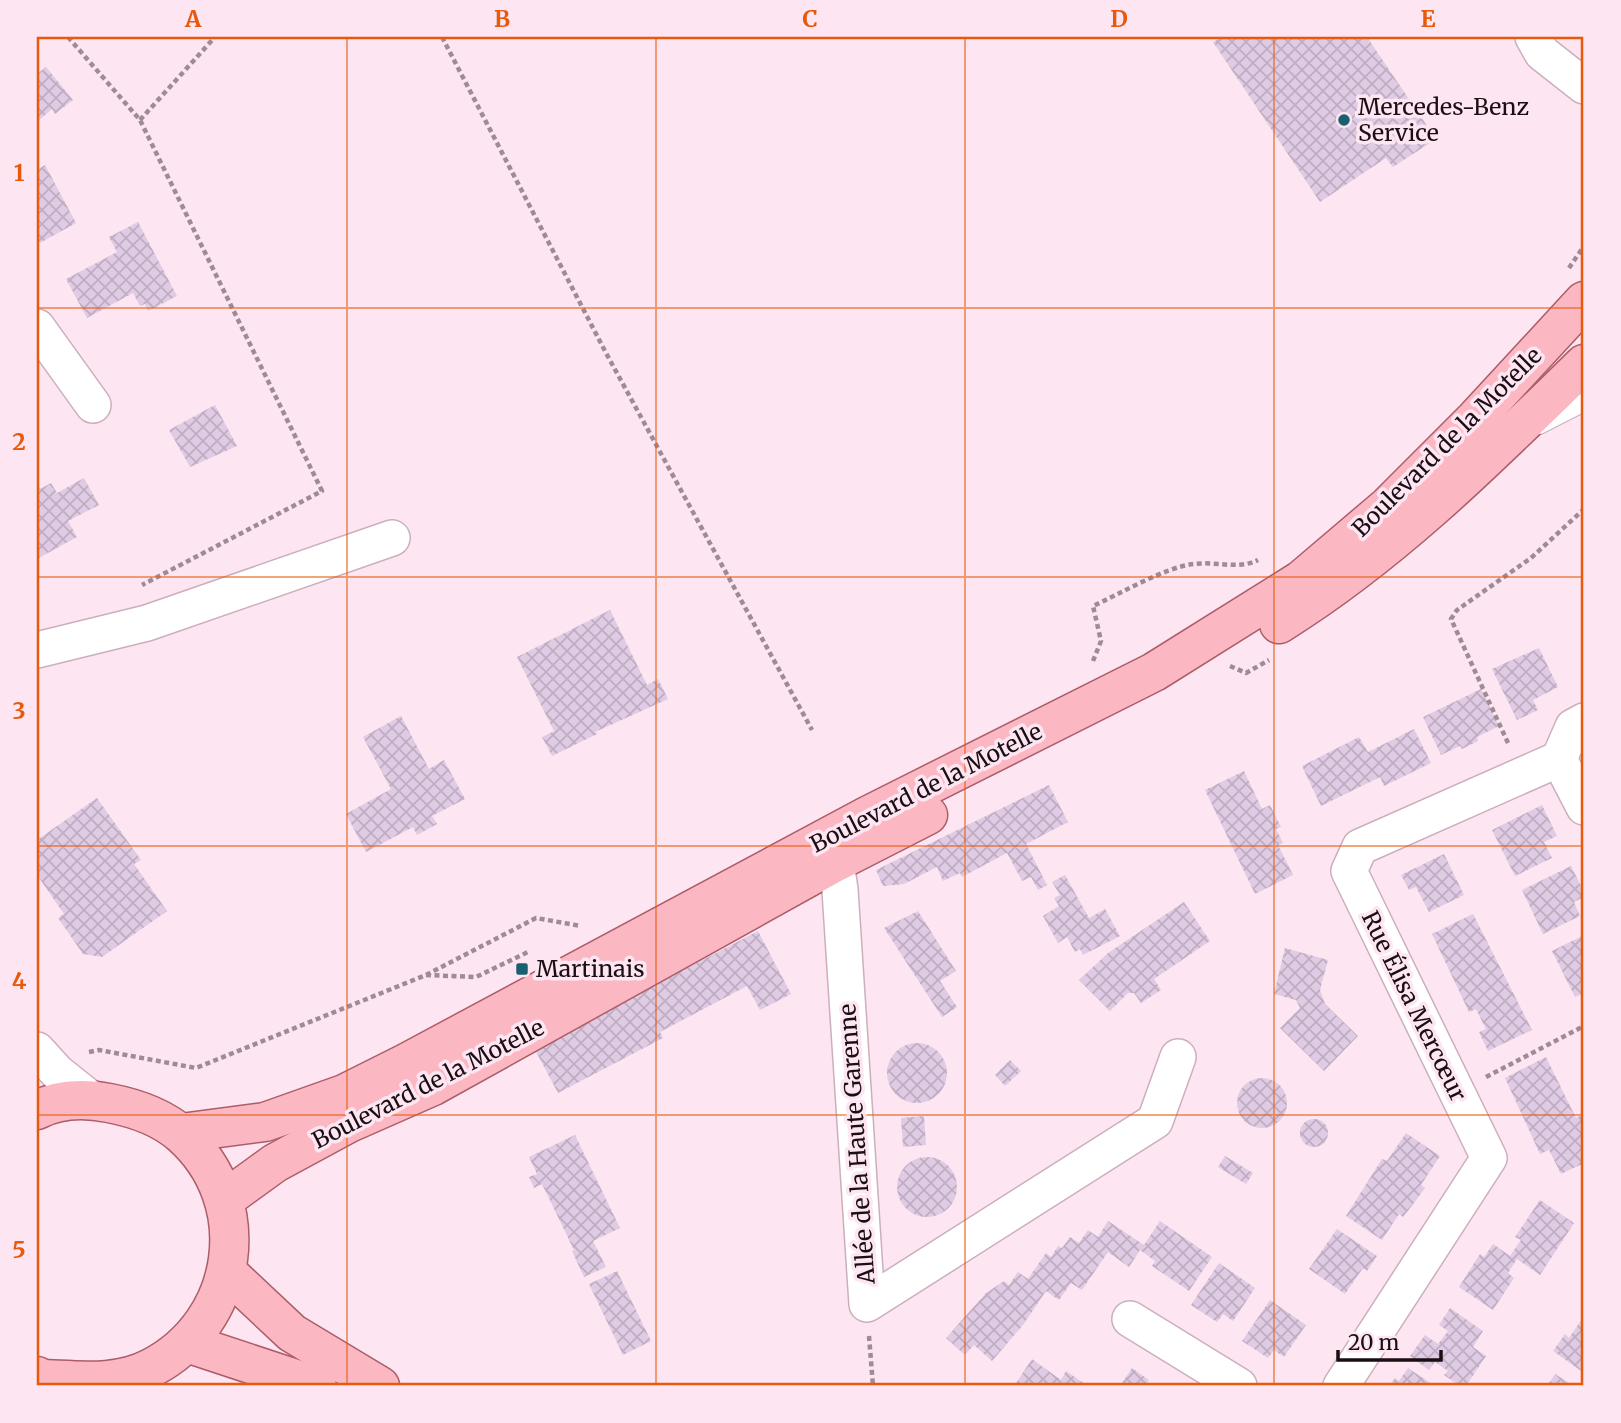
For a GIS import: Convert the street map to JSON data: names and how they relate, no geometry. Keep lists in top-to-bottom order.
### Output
{
  "streets": {
    "main road": ["Boulevard de la Motelle"],
    "street": ["Rue Élisa Mercœur", "Allée de la Haute Garenne"]
  },
  "crossings": [
    ["Boulevard de la Motelle", "Allée de la Haute Garenne"]
  ],
  "places": {
    "other": ["Mercedes-Benz Service"],
    "transit": ["Martinais"]
  },
  "scale_bar": "20 m",
  "grid": {
    "columns": [
      "A",
      "B",
      "C",
      "D",
      "E"
    ],
    "rows": [
      "1",
      "2",
      "3",
      "4",
      "5"
    ]
  }
}
